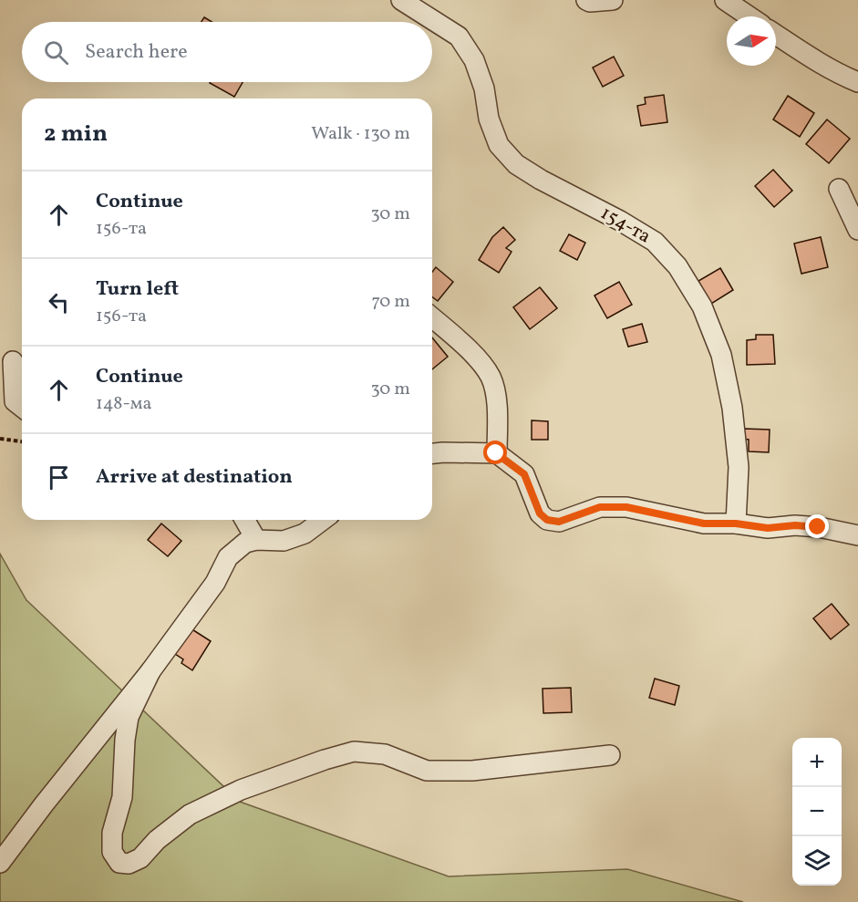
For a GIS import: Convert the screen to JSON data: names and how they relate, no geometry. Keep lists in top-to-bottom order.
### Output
{
  "streets": {
    "street": ["154-та"]
  },
  "north": "right",
  "page": {
    "search": "Search here",
    "heading": ["2 min", "Walk · 130 m"],
    "list": [
      ["Continue", "156-та", "30 m"],
      ["Turn left", "156-та", "70 m"],
      ["Continue", "148-ма", "30 m"],
      "Arrive at destination"
    ],
    "map_buttons": ["+", "−"]
  }
}
